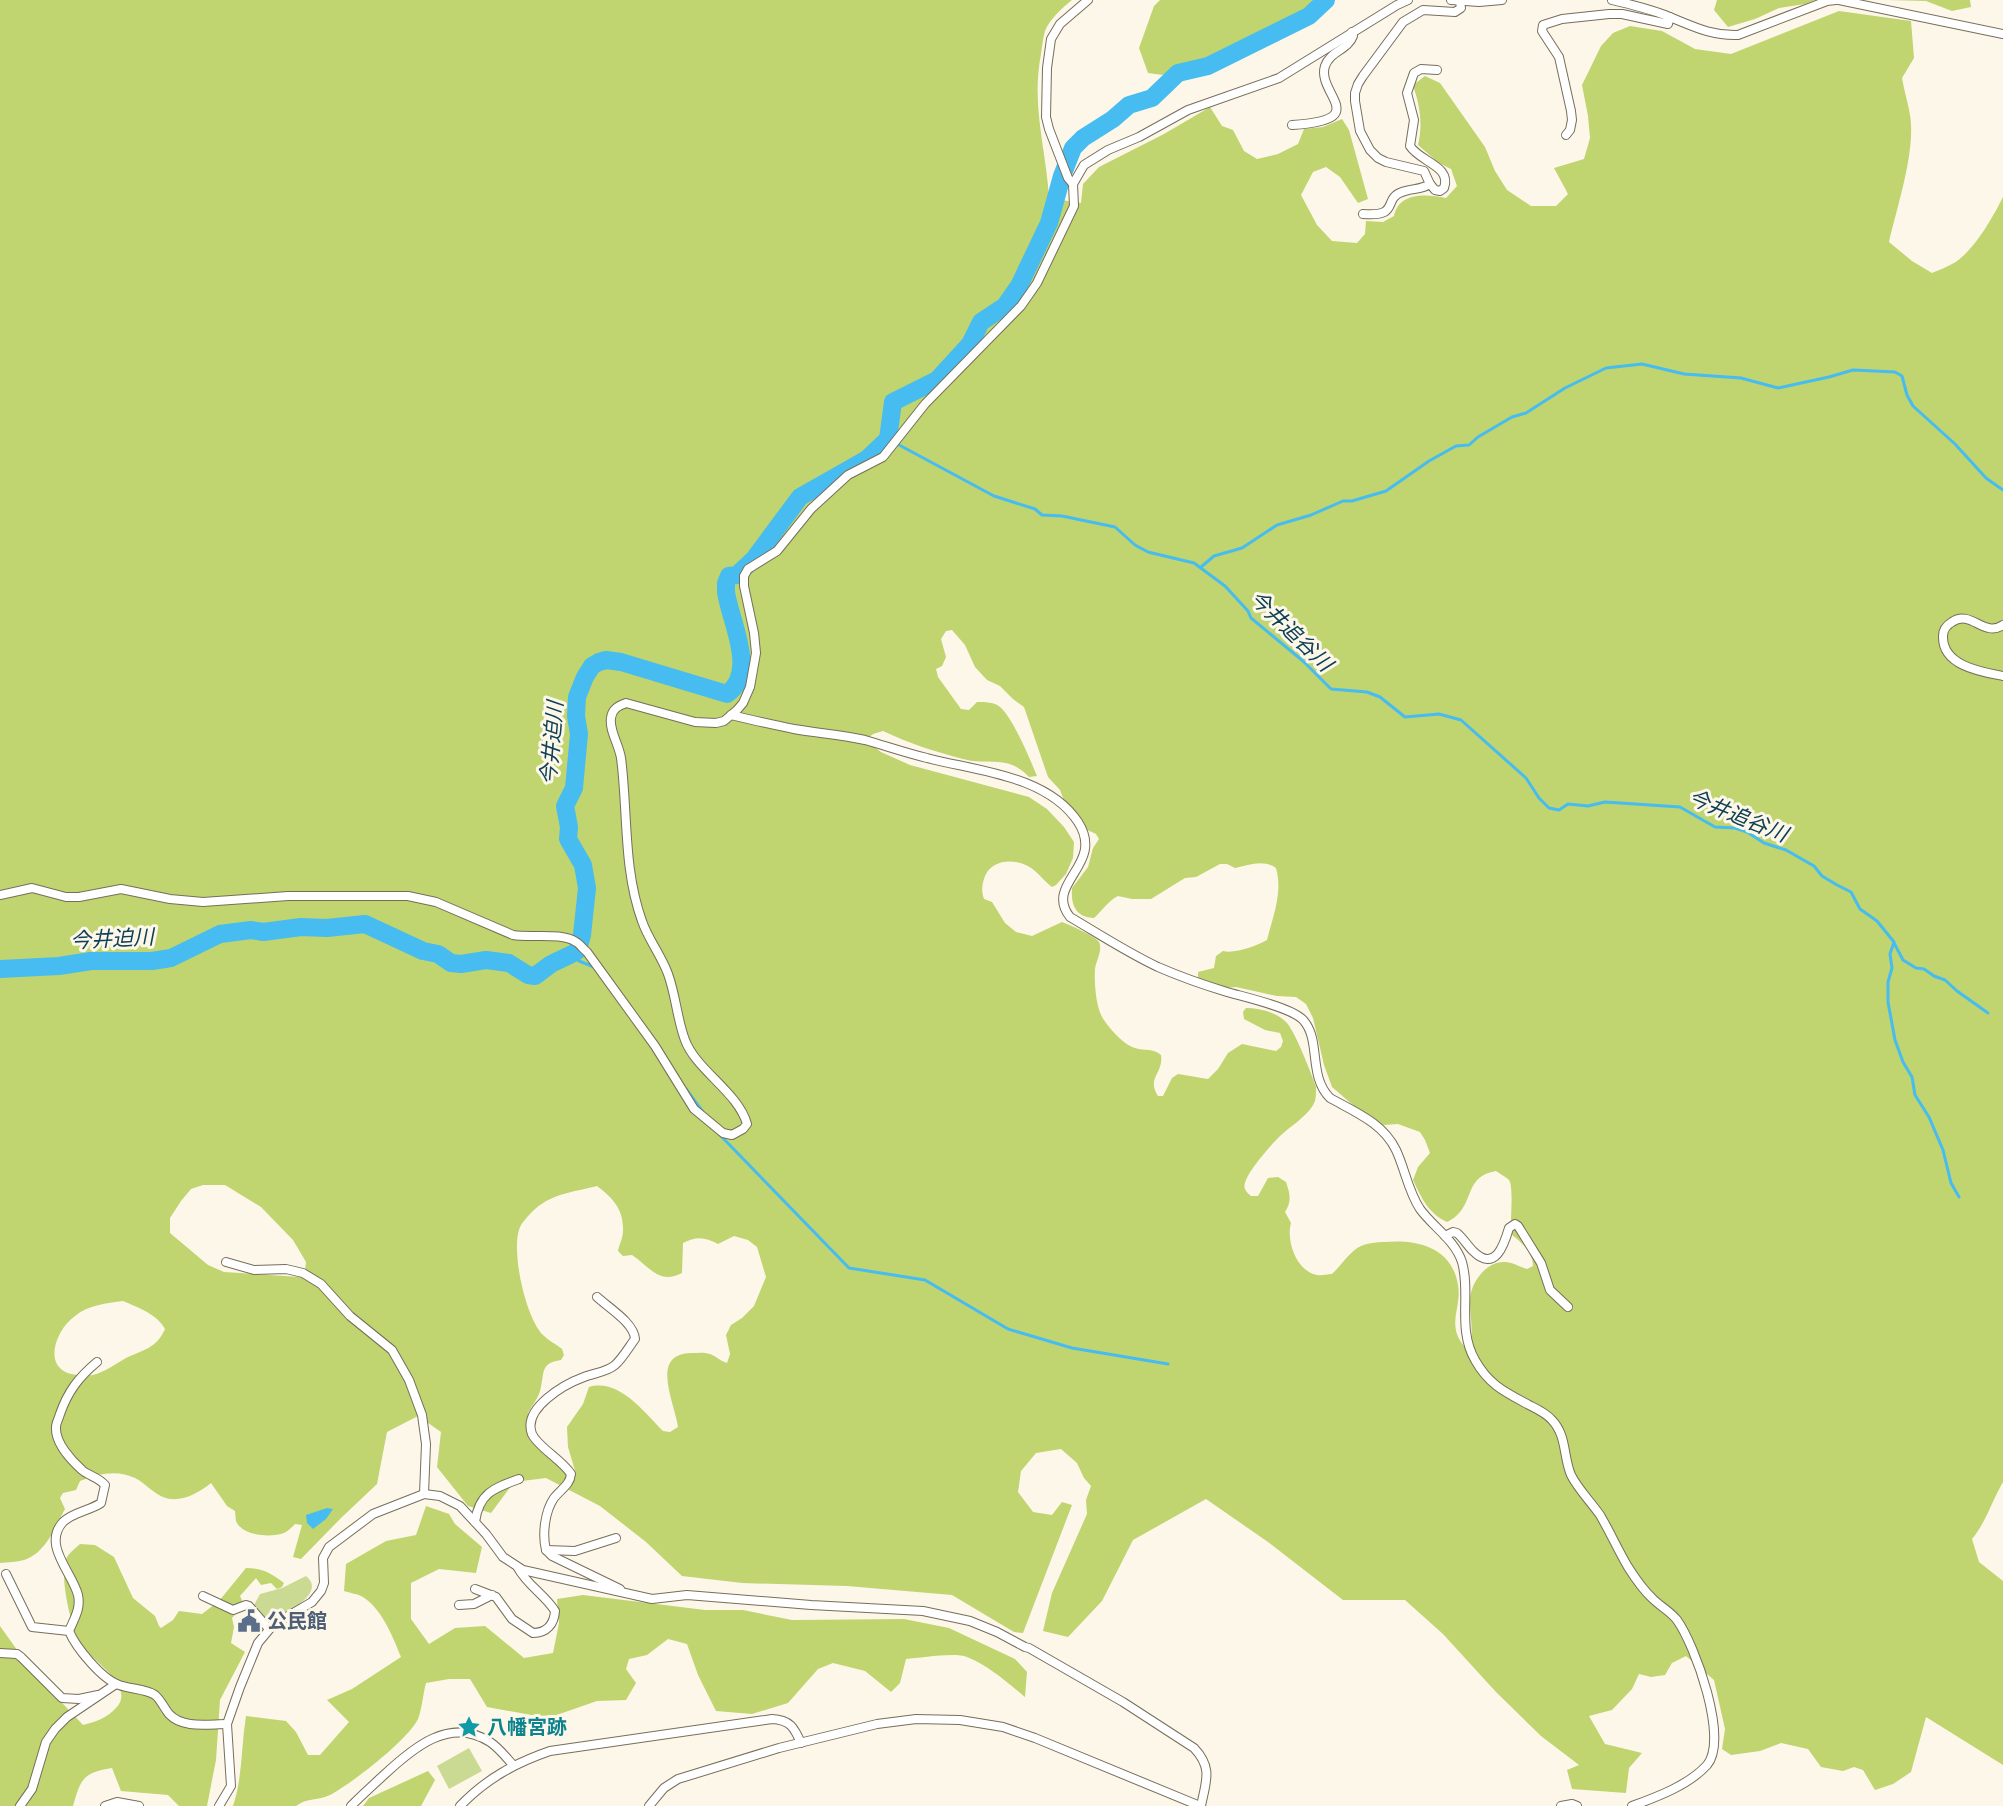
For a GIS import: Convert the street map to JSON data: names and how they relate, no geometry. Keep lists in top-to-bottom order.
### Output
{
  "water": ["今井追谷川", "今井迫川"],
  "places": {
    "public building": ["公民館"],
    "place": ["八幡宮跡"]
  }
}
